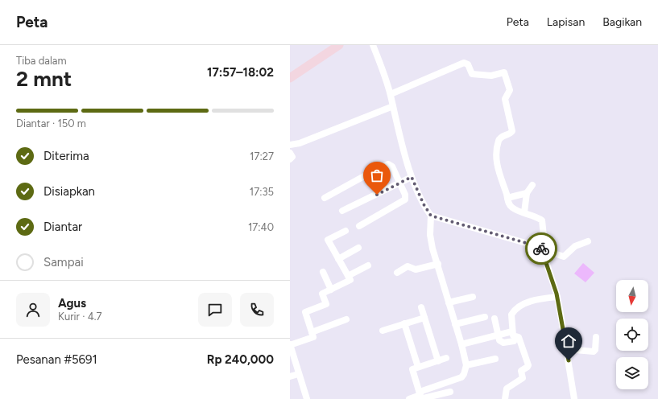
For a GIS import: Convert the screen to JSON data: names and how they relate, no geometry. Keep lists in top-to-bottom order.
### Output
{
  "north": "bottom",
  "page": {
    "header": "Peta",
    "nav": ["Peta", "Lapisan", "Bagikan"],
    "heading": ["2 mnt", "Tiba dalam", "17:57–18:02"],
    "panel": [
      "Agus",
      "Kurir · 4.7",
      "Pesanan #5691",
      "Rp 240,000"
    ],
    "bar": "Diantar · 150 m",
    "list": [
      ["Diterima", "17:27"],
      ["Disiapkan", "17:35"],
      ["Diantar", "17:40"],
      "Sampai"
    ]
  }
}
